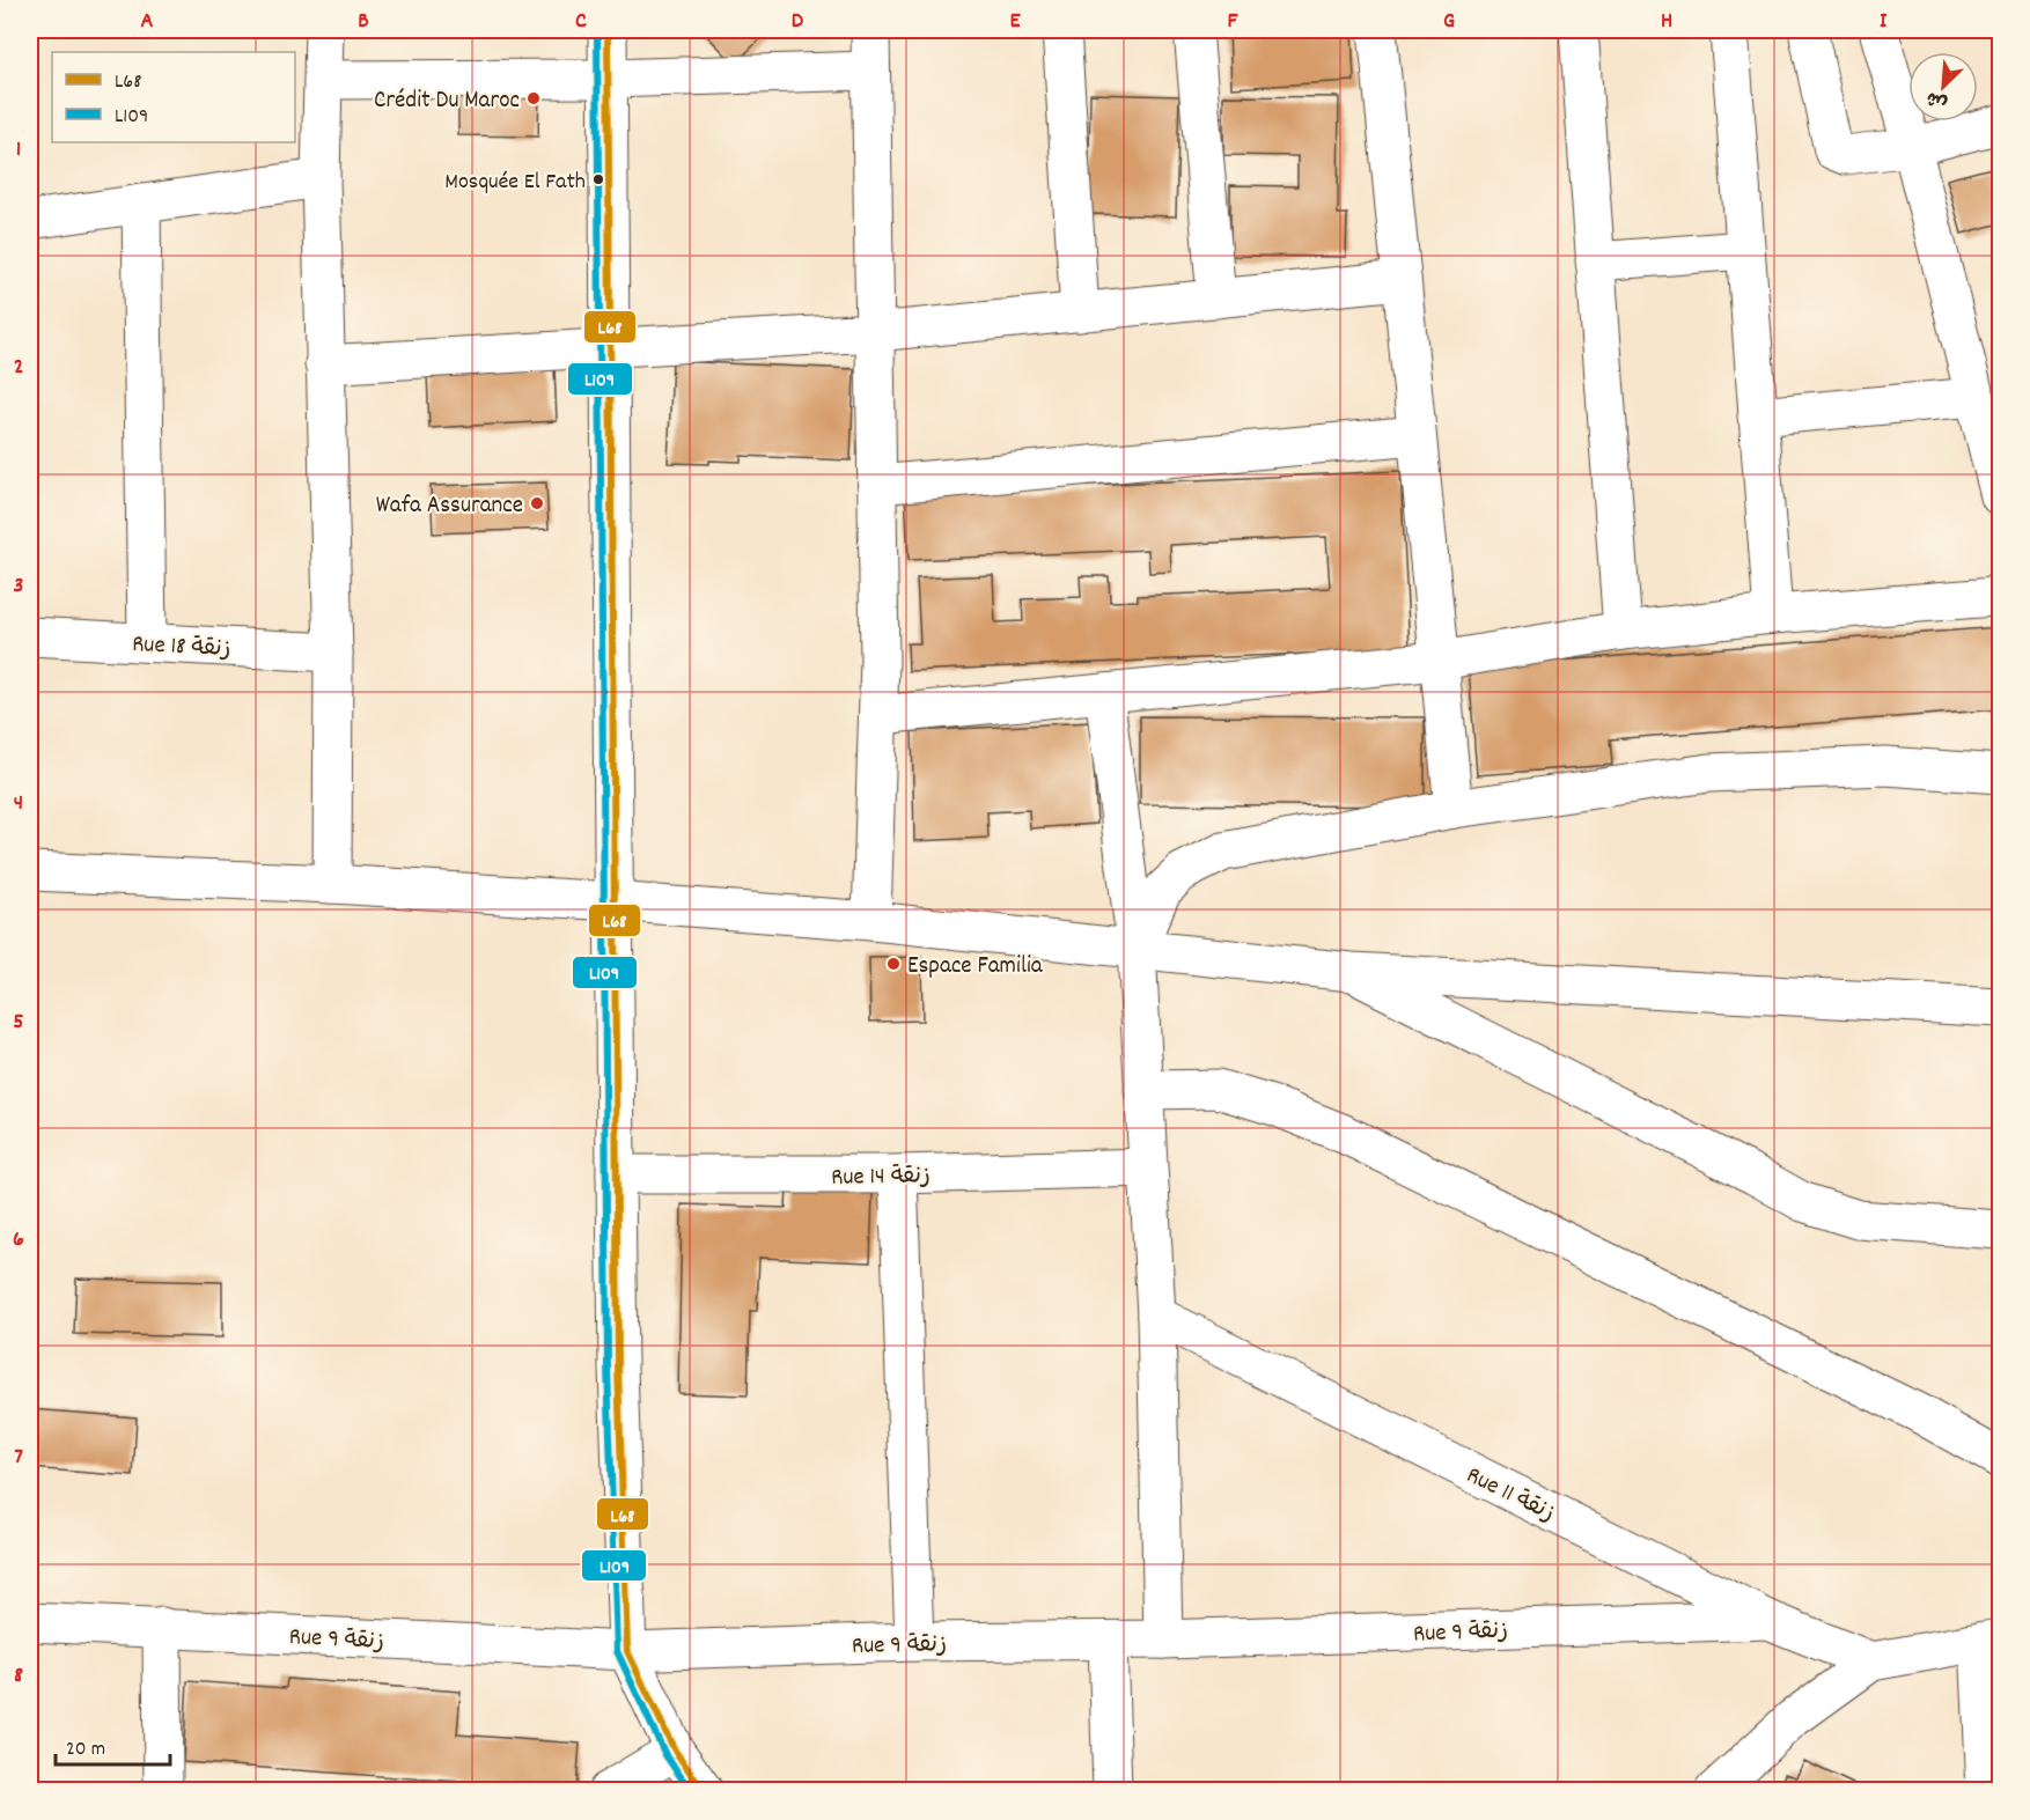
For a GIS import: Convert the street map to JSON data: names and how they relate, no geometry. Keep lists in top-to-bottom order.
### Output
{
  "streets": {
    "street": [
      "Rue 18 زنقة",
      "Rue 14 زنقة",
      "Rue 11 زنقة",
      "Rue 9 زنقة"
    ]
  },
  "crossings": [
    ["Rue 11 زنقة", "Rue 9 زنقة"]
  ],
  "places": [
    "Crédit Du Maroc",
    "Mosquée El Fath",
    "Wafa Assurance",
    "Espace Familia"
  ],
  "lines": ["transit line L68", "transit line L109"],
  "legend": ["L68", "L109"],
  "scale_bar": "20 m",
  "north": "bottom left",
  "grid": {
    "columns": [
      "A",
      "B",
      "C",
      "D",
      "E",
      "F",
      "G",
      "H",
      "I"
    ],
    "rows": [
      "1",
      "2",
      "3",
      "4",
      "5",
      "6",
      "7",
      "8"
    ]
  }
}
